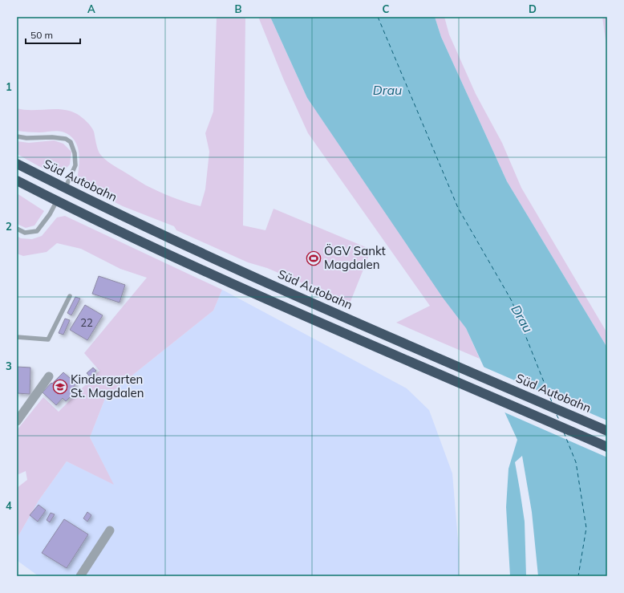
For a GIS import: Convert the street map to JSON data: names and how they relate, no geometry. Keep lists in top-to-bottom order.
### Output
{
  "streets": {
    "highway": ["Süd Autobahn"]
  },
  "water": ["Drau"],
  "places": {
    "sports": ["ÖGV Sankt Magdalen"],
    "school or university": ["Kindergarten St. Magdalen"]
  },
  "house_numbers": ["22"],
  "scale_bar": "50 m",
  "grid": {
    "columns": [
      "A",
      "B",
      "C",
      "D"
    ],
    "rows": [
      "1",
      "2",
      "3",
      "4"
    ]
  }
}
